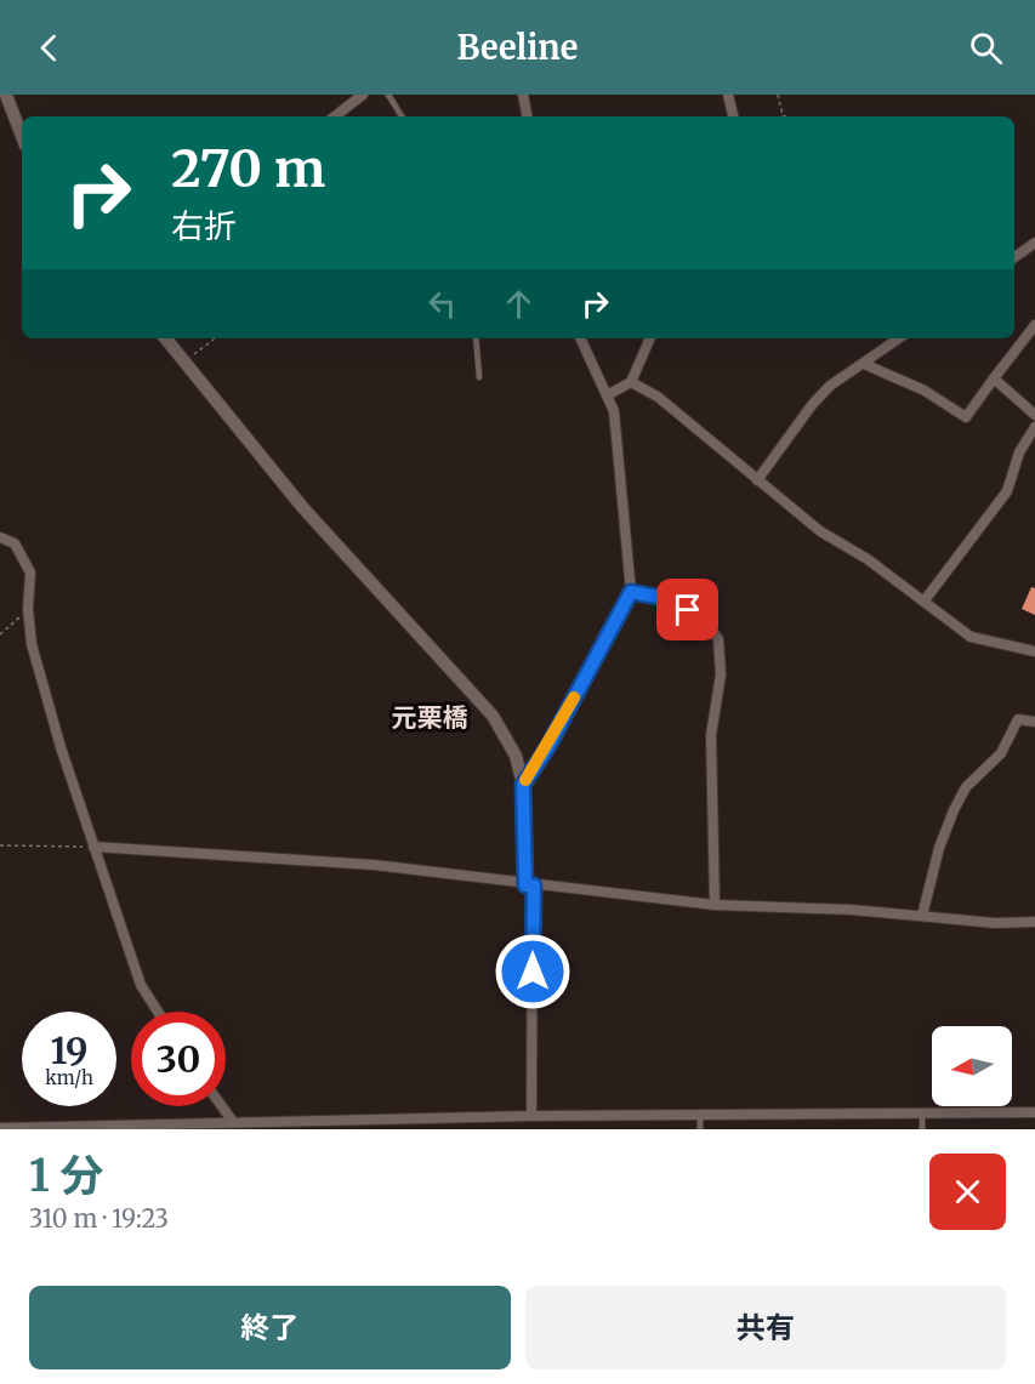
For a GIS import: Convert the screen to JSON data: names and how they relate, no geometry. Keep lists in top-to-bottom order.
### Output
{
  "districts": ["元栗橋"],
  "north": "left",
  "page": {
    "header": "Beeline",
    "turn": ["270 m", "右折"],
    "speed": "19 km/h",
    "limit": "30",
    "heading": ["1 分", "310 m · 19:23"],
    "buttons": ["終了", "共有"]
  }
}
